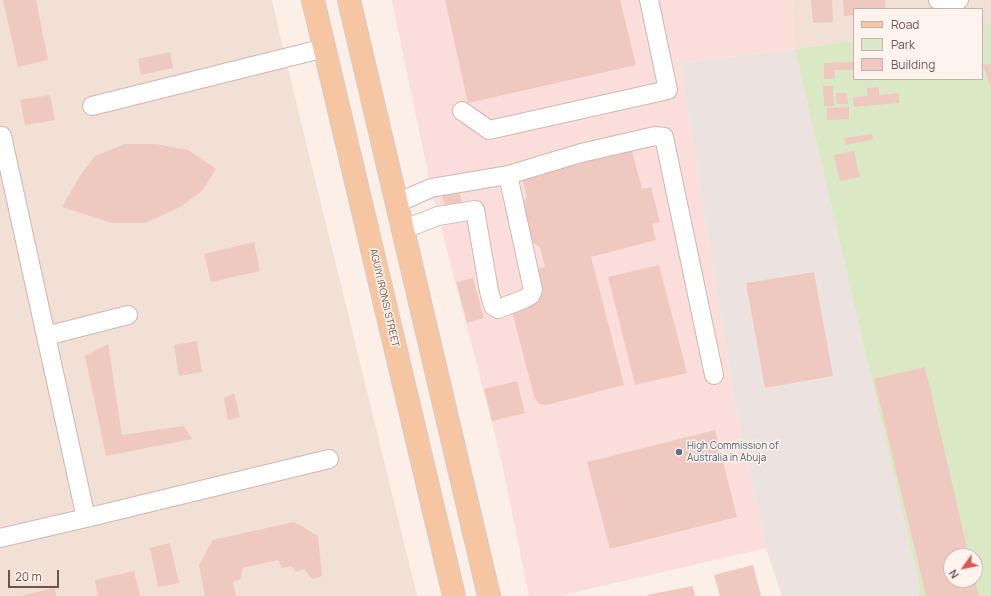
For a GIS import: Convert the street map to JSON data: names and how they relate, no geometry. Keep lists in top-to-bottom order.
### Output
{
  "streets": {
    "main road": ["AGUIYI IRONSI STREET"]
  },
  "places": ["High Commission of Australia in Abuja"],
  "legend": ["Road", "Park", "Building"],
  "scale_bar": "20 m",
  "north": "bottom left"
}
